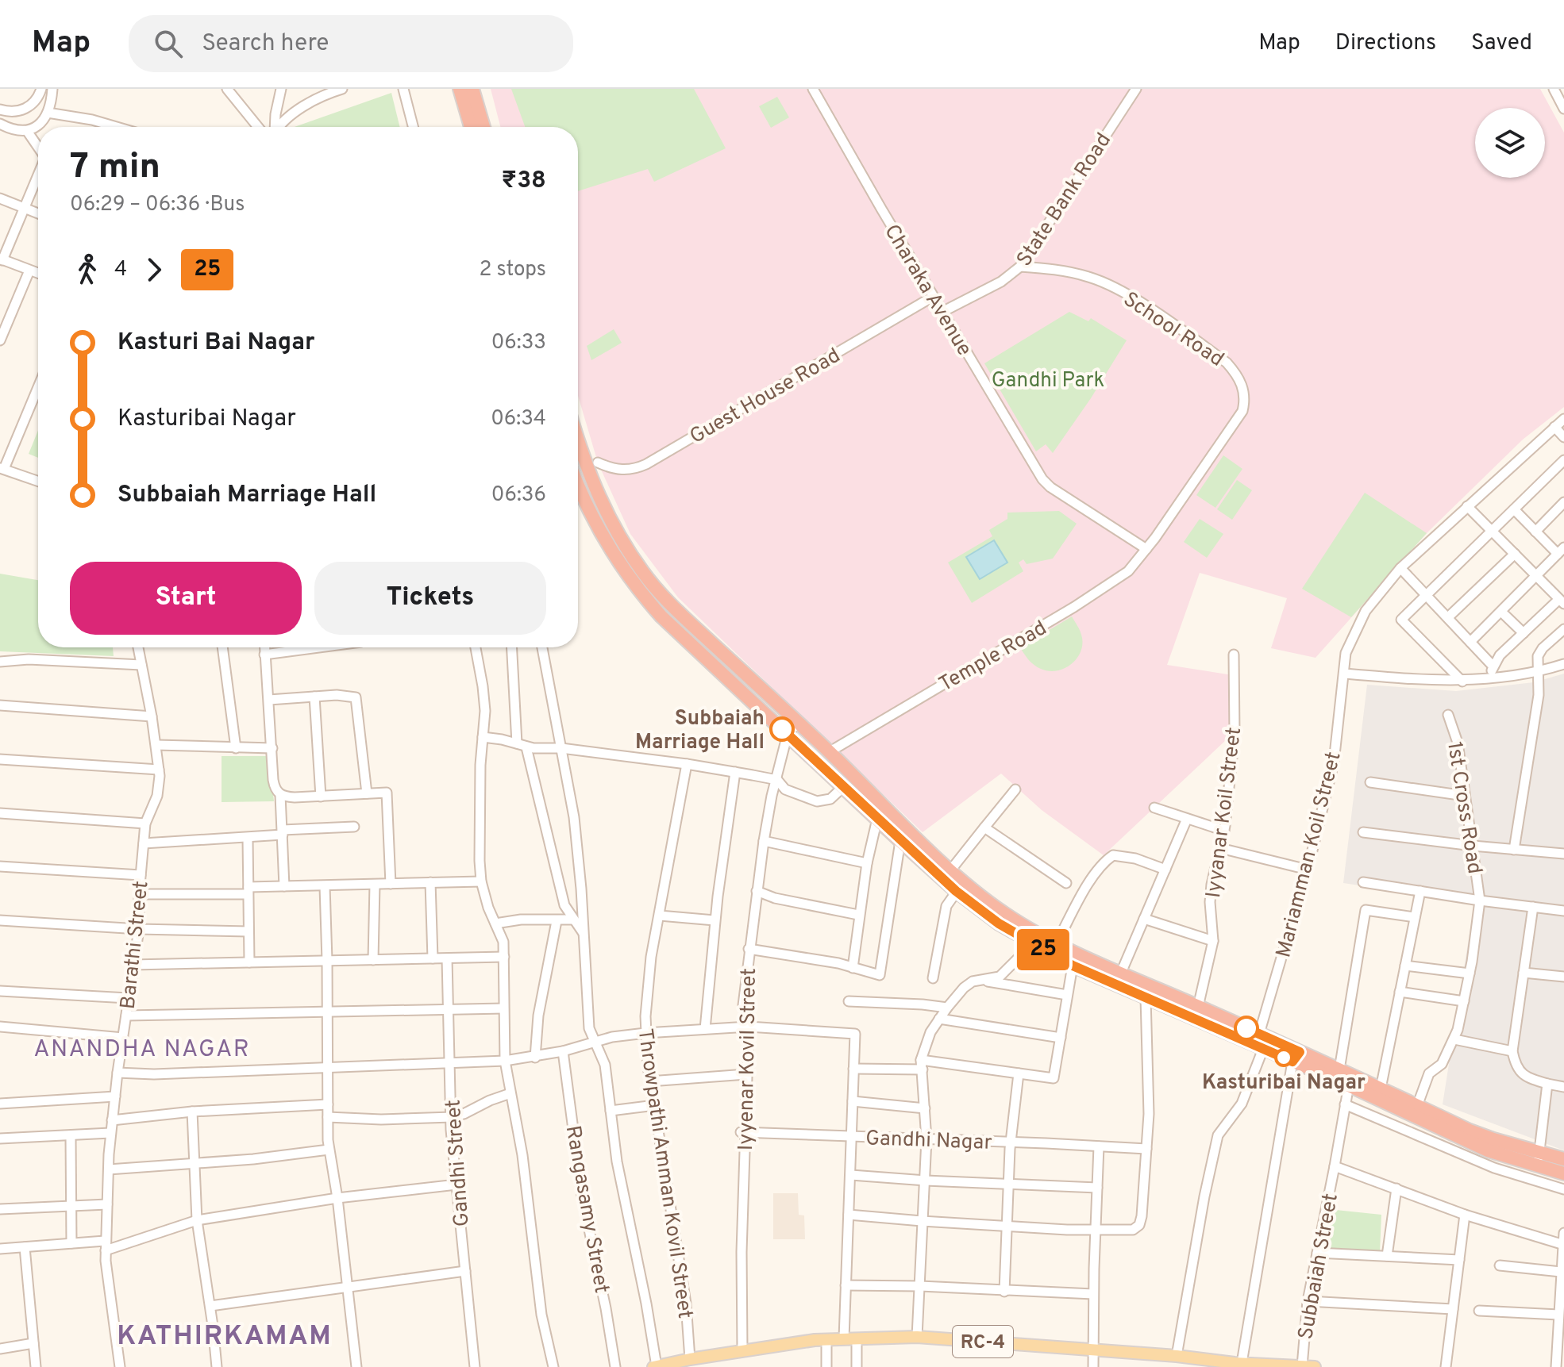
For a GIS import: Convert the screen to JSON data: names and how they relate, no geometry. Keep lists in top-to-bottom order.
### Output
{
  "streets": {
    "main road": ["RC-4"],
    "street": [
      "State Bank Road",
      "Charaka Avenue",
      "School Road",
      "Guest House Road",
      "Temple Road",
      "1st Cross Road",
      "Iyyanar Koil Street",
      "Mariamman Koil Street",
      "Barathi Street",
      "Iyyenar Kovil Street",
      "Gandhi Nagar",
      "Gandhi Street",
      "Throwpathi Amman Kovil Street",
      "Rangasamy Street",
      "Subbaiah Street"
    ]
  },
  "crossings": [
    ["State Bank Road", "Charaka Avenue"],
    ["State Bank Road", "School Road"],
    ["Charaka Avenue", "School Road"],
    ["Charaka Avenue", "Guest House Road"],
    ["Charaka Avenue", "Temple Road"],
    ["School Road", "Temple Road"],
    ["Iyyenar Kovil Street", "RC-4"],
    ["Gandhi Nagar", "RC-4"],
    ["Throwpathi Amman Kovil Street", "RC-4"],
    ["Subbaiah Street", "RC-4"]
  ],
  "districts": ["ANANDHA NAGAR", "KATHIRKAMAM"],
  "parks": ["Gandhi Park"],
  "places": ["Subbaiah Marriage Hall", "Kasturibai Nagar"],
  "lines": ["bus line 25"],
  "page": {
    "header": "Map",
    "search": "Search here",
    "nav": ["Map", "Directions", "Saved"],
    "on_map": "25",
    "heading": ["7 min", "06:29 – 06:36 · Bus", "₹38"],
    "legs": ["4", "25", "2 stops"],
    "list": [
      {
        "name": "Kasturi Bai Nagar",
        "value": "06:33"
      },
      {
        "name": "Kasturibai Nagar",
        "value": "06:34"
      },
      {
        "name": "Subbaiah Marriage Hall",
        "value": "06:36"
      }
    ],
    "buttons": ["Start", "Tickets"]
  }
}
